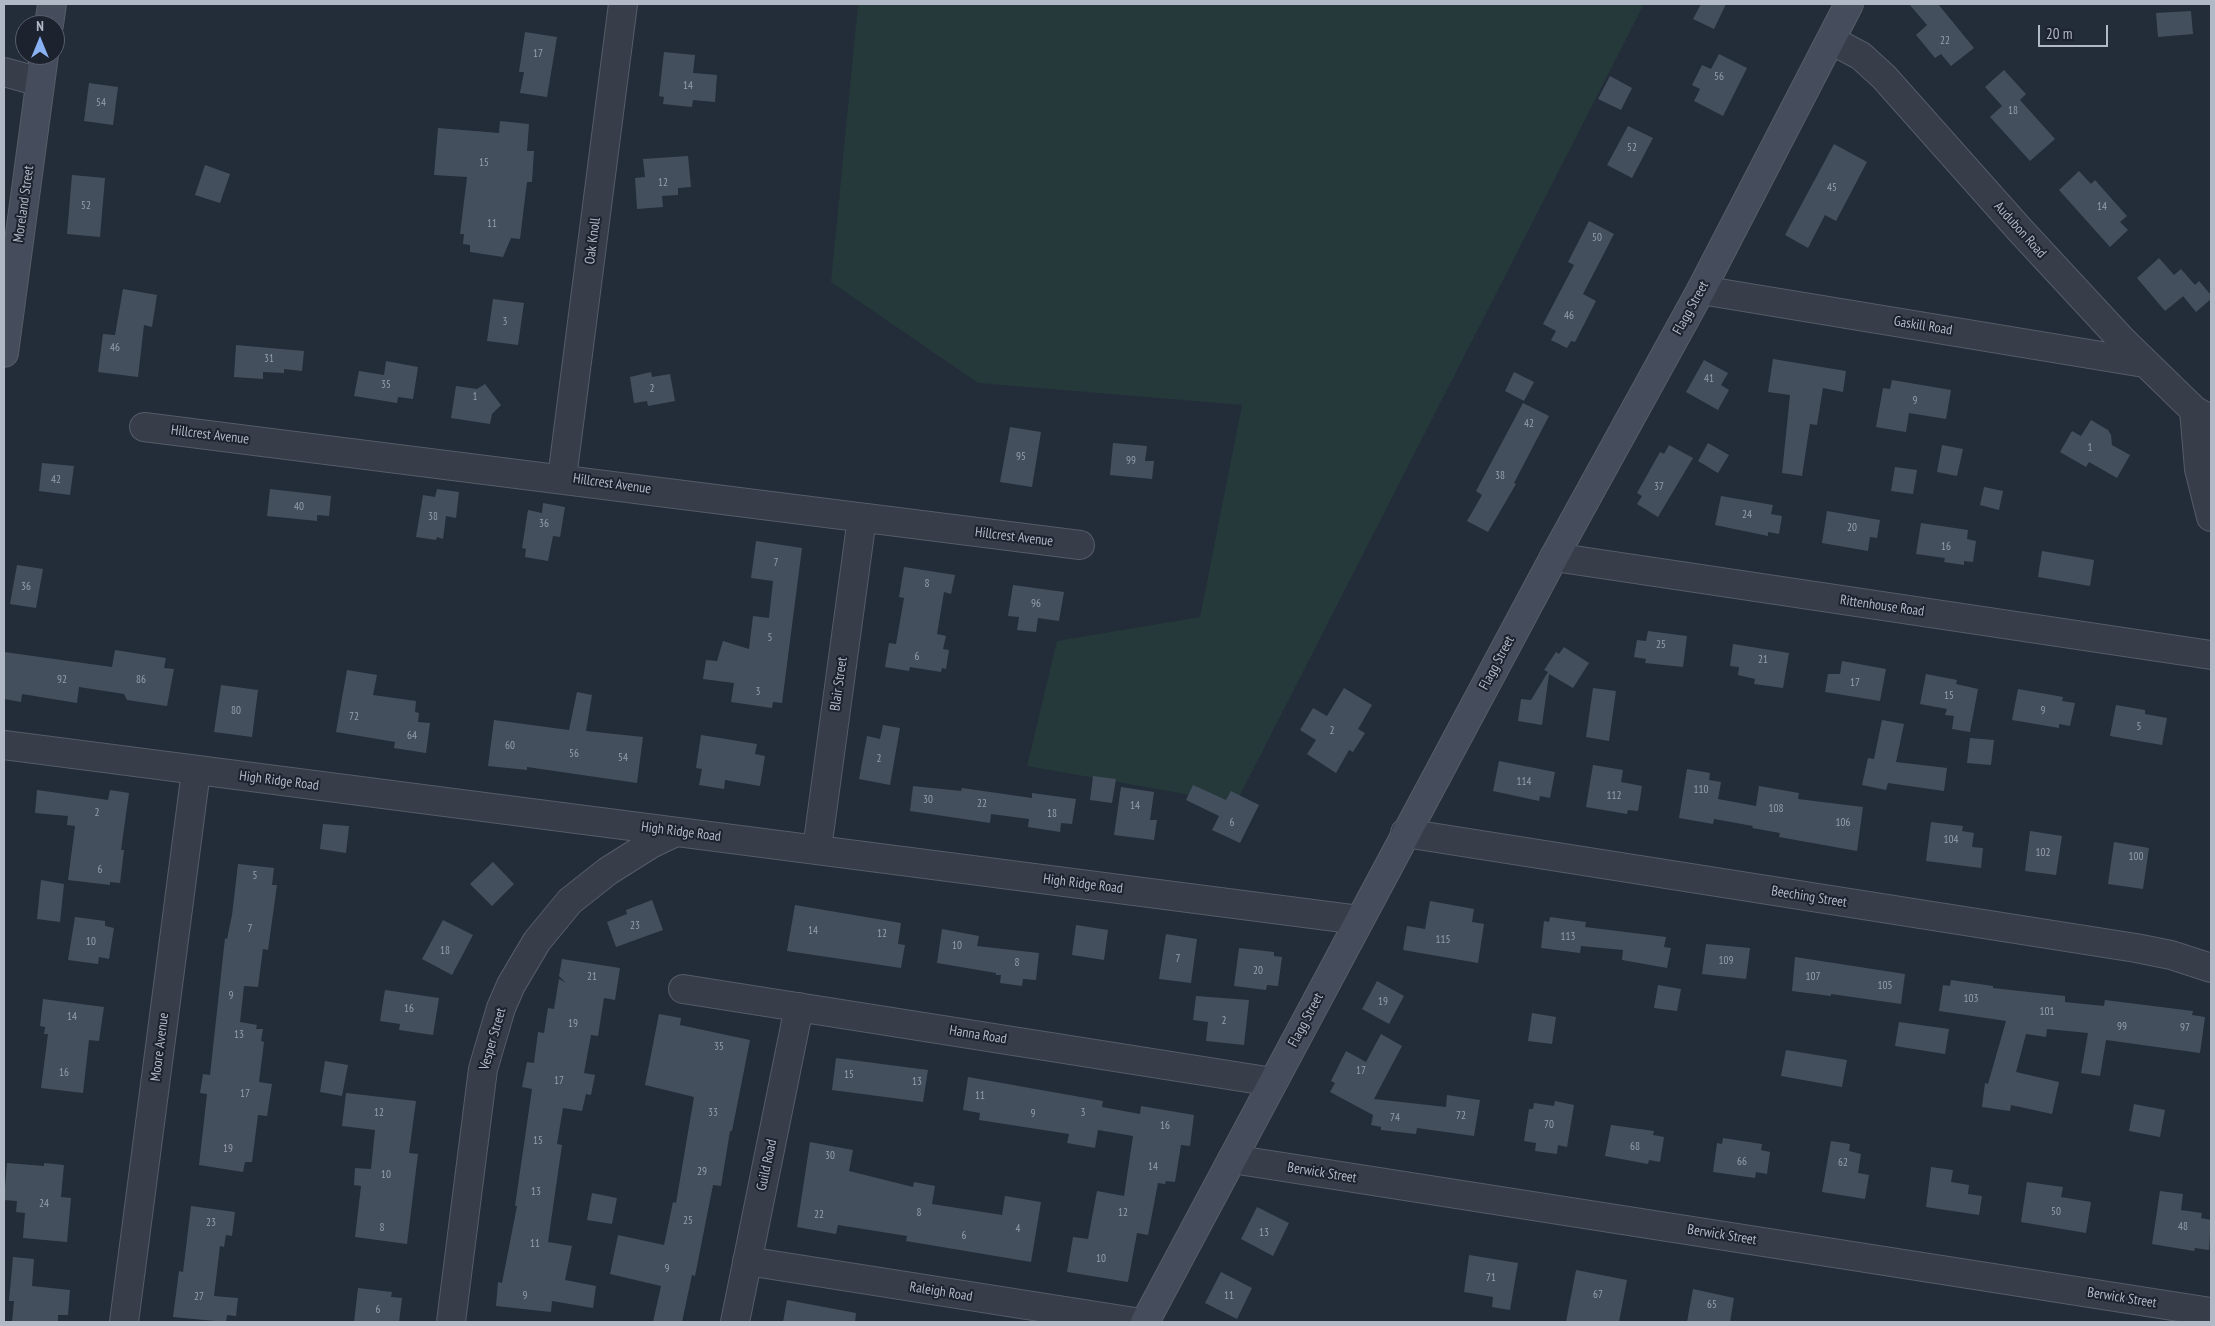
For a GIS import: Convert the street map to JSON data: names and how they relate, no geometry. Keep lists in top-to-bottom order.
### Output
{
  "streets": {
    "street": [
      "Moreland Street",
      "Audubon Road",
      "Oak Knoll",
      "Flagg Street",
      "Gaskill Road",
      "Hillcrest Avenue",
      "Rittenhouse Road",
      "Blair Street",
      "High Ridge Road",
      "Beeching Street",
      "Hanna Road",
      "Vesper Street",
      "Moore Avenue",
      "Guild Road",
      "Berwick Street",
      "Raleigh Road"
    ]
  },
  "crossings": [
    ["Audubon Road", "Flagg Street"],
    ["Audubon Road", "Gaskill Road"],
    ["Oak Knoll", "Hillcrest Avenue"],
    ["Flagg Street", "Gaskill Road"],
    ["Flagg Street", "Rittenhouse Road"],
    ["Flagg Street", "High Ridge Road"],
    ["Flagg Street", "Beeching Street"],
    ["Flagg Street", "Hanna Road"],
    ["Flagg Street", "Berwick Street"],
    ["Hillcrest Avenue", "Blair Street"],
    ["Blair Street", "High Ridge Road"],
    ["High Ridge Road", "Vesper Street"],
    ["High Ridge Road", "Moore Avenue"],
    ["Hanna Road", "Guild Road"],
    ["Guild Road", "Raleigh Road"]
  ],
  "house_numbers": [
    "22",
    "17",
    "56",
    "14",
    "54",
    "18",
    "52",
    "15",
    "12",
    "45",
    "52",
    "14",
    "11",
    "50",
    "46",
    "3",
    "46",
    "31",
    "41",
    "35",
    "2",
    "1",
    "9",
    "42",
    "1",
    "95",
    "99",
    "38",
    "42",
    "37",
    "40",
    "24",
    "38",
    "36",
    "20",
    "16",
    "7",
    "8",
    "36",
    "96",
    "5",
    "25",
    "6",
    "21",
    "92",
    "86",
    "17",
    "3",
    "15",
    "80",
    "9",
    "72",
    "5",
    "2",
    "64",
    "60",
    "56",
    "54",
    "2",
    "114",
    "110",
    "112",
    "30",
    "22",
    "14",
    "108",
    "2",
    "18",
    "6",
    "106",
    "104",
    "102",
    "100",
    "6",
    "5",
    "23",
    "7",
    "14",
    "12",
    "113",
    "115",
    "10",
    "10",
    "18",
    "7",
    "109",
    "8",
    "20",
    "21",
    "107",
    "105",
    "9",
    "103",
    "19",
    "16",
    "101",
    "14",
    "2",
    "19",
    "99",
    "97",
    "13",
    "35",
    "17",
    "16",
    "15",
    "17",
    "13",
    "17",
    "11",
    "12",
    "33",
    "3",
    "9",
    "72",
    "74",
    "70",
    "16",
    "15",
    "68",
    "19",
    "30",
    "66",
    "62",
    "14",
    "29",
    "10",
    "13",
    "24",
    "50",
    "8",
    "12",
    "22",
    "25",
    "23",
    "48",
    "8",
    "4",
    "13",
    "6",
    "11",
    "10",
    "9",
    "71",
    "67",
    "9",
    "11",
    "27",
    "65",
    "6"
  ],
  "scale_bar": "20 m",
  "north": "top"
}
